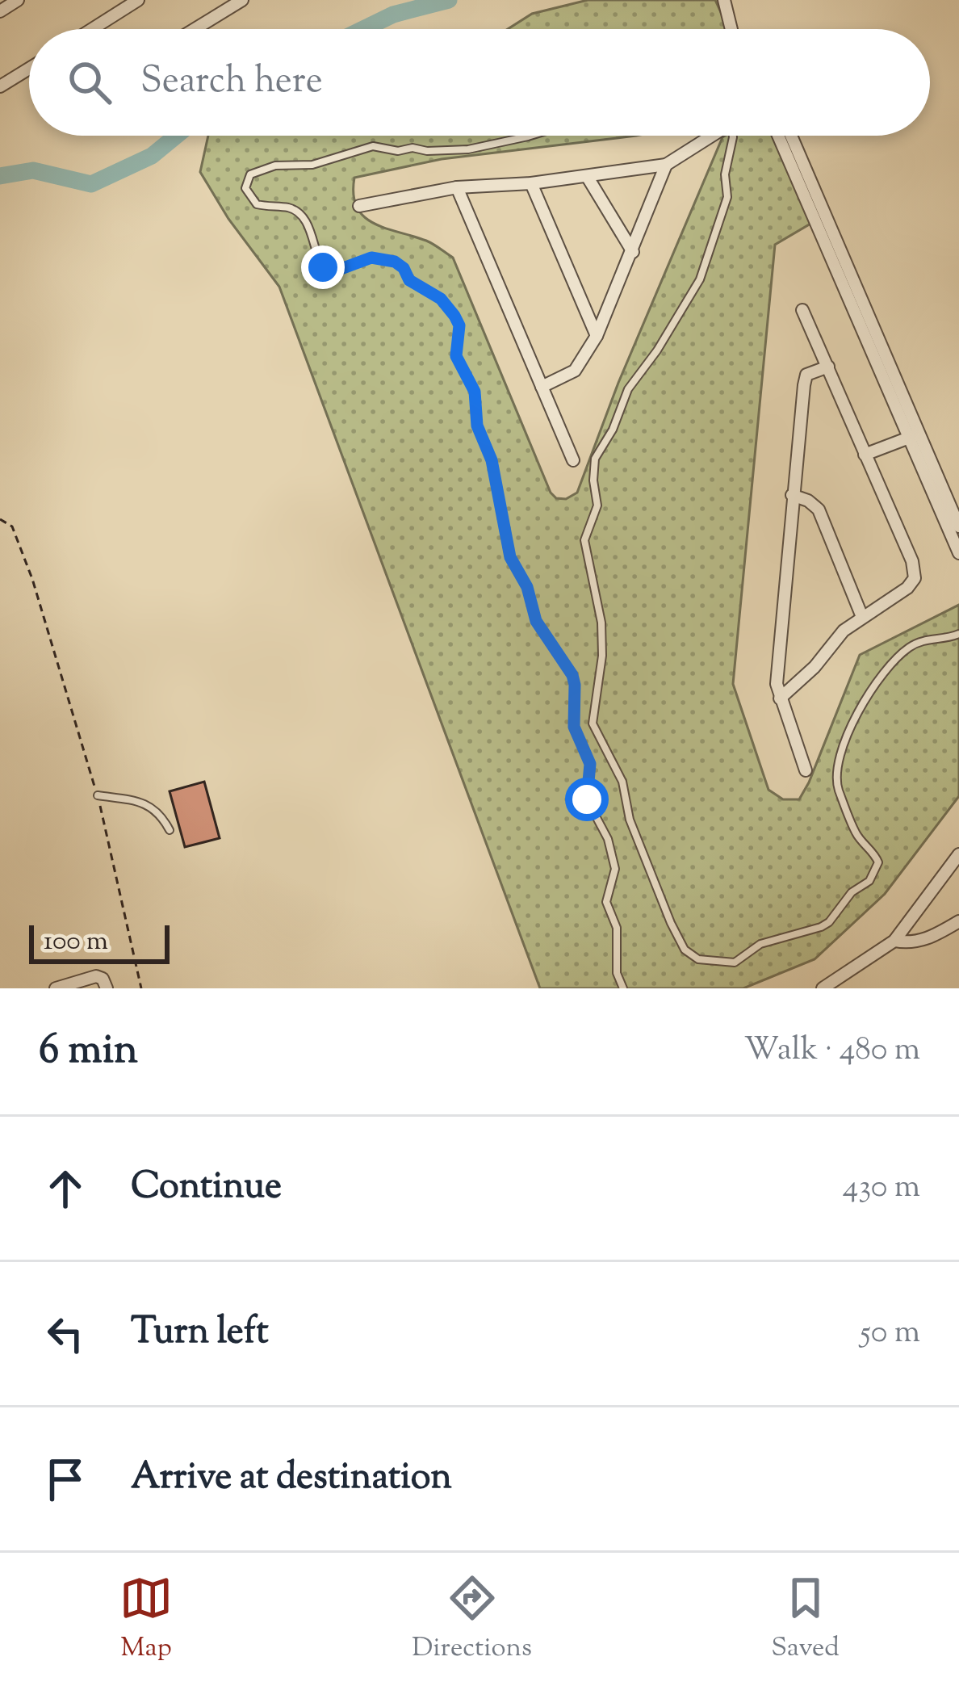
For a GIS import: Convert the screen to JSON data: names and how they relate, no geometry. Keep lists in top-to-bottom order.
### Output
{
  "scale_bar": "100 m",
  "page": {
    "search": "Search here",
    "scale": "100 m",
    "heading": ["6 min", "Walk · 480 m"],
    "list": [
      ["Continue", "430 m"],
      ["Turn left", "50 m"],
      "Arrive at destination"
    ],
    "nav": ["Map", "Directions", "Saved"]
  }
}
